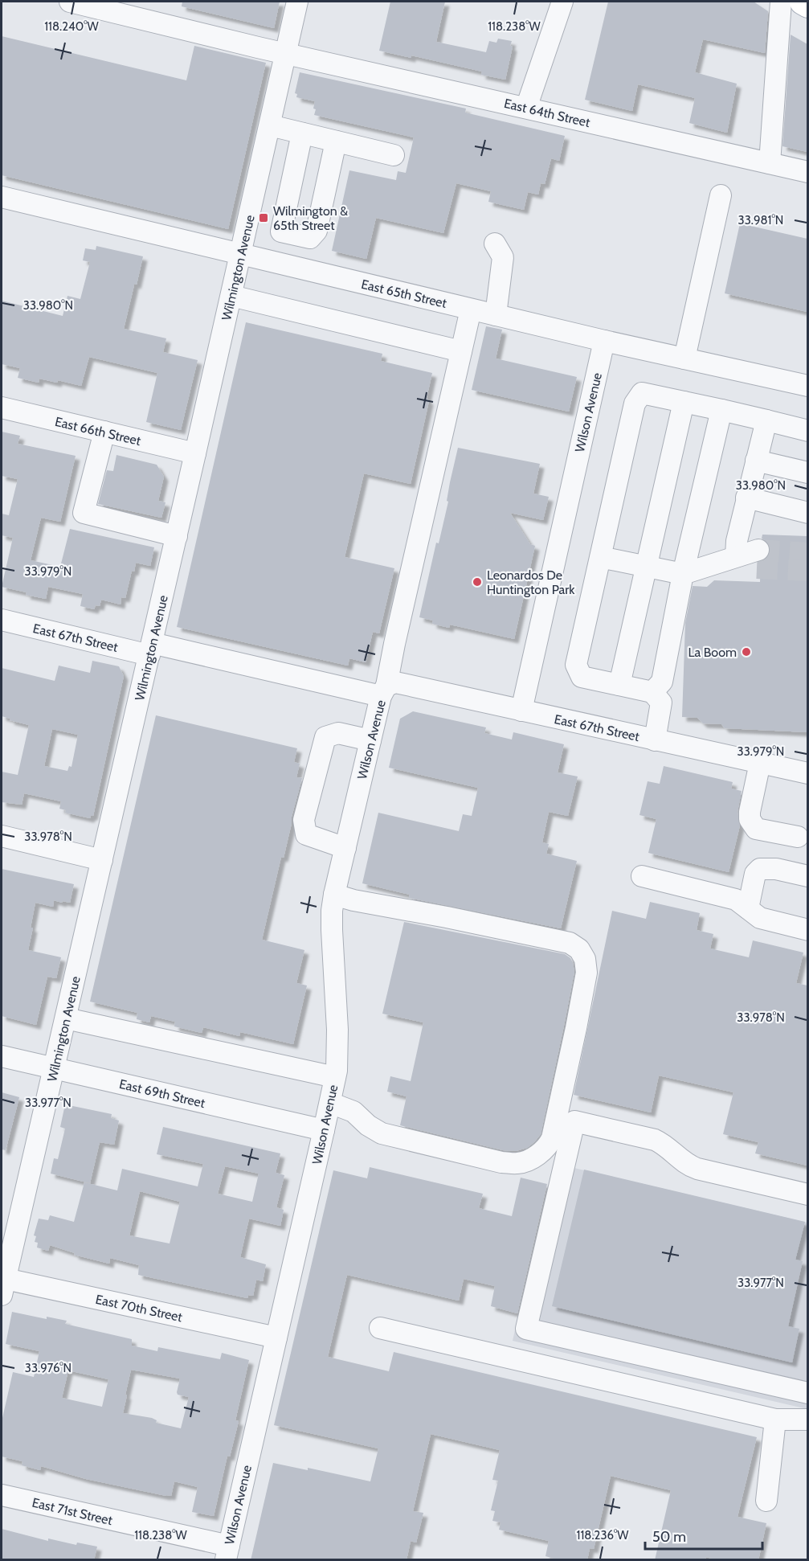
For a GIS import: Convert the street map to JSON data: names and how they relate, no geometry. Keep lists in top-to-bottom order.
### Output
{
  "streets": {
    "street": [
      "East 64th Street",
      "Wilmington Avenue",
      "East 65th Street",
      "Wilson Avenue",
      "East 66th Street",
      "East 67th Street",
      "East 69th Street",
      "East 70th Street",
      "East 71st Street"
    ]
  },
  "crossings": [
    ["East 64th Street", "Wilmington Avenue"],
    ["Wilmington Avenue", "East 65th Street"],
    ["Wilmington Avenue", "East 66th Street"],
    ["Wilmington Avenue", "East 67th Street"],
    ["Wilmington Avenue", "East 69th Street"],
    ["Wilmington Avenue", "East 70th Street"],
    ["East 65th Street", "Wilson Avenue"],
    ["Wilson Avenue", "East 67th Street"],
    ["Wilson Avenue", "East 69th Street"],
    ["Wilson Avenue", "East 70th Street"],
    ["Wilson Avenue", "East 71st Street"]
  ],
  "places": {
    "transit": ["Wilmington & 65th Street"],
    "other": ["Leonardos De Huntington Park", "La Boom"]
  },
  "scale_bar": "50 m",
  "coordinates": [
    "118.238°W",
    "118.240°W",
    "33.981°N",
    "33.980°N",
    "33.979°N",
    "33.978°N",
    "33.977°N",
    "33.976°N",
    "118.236°W"
  ]
}
